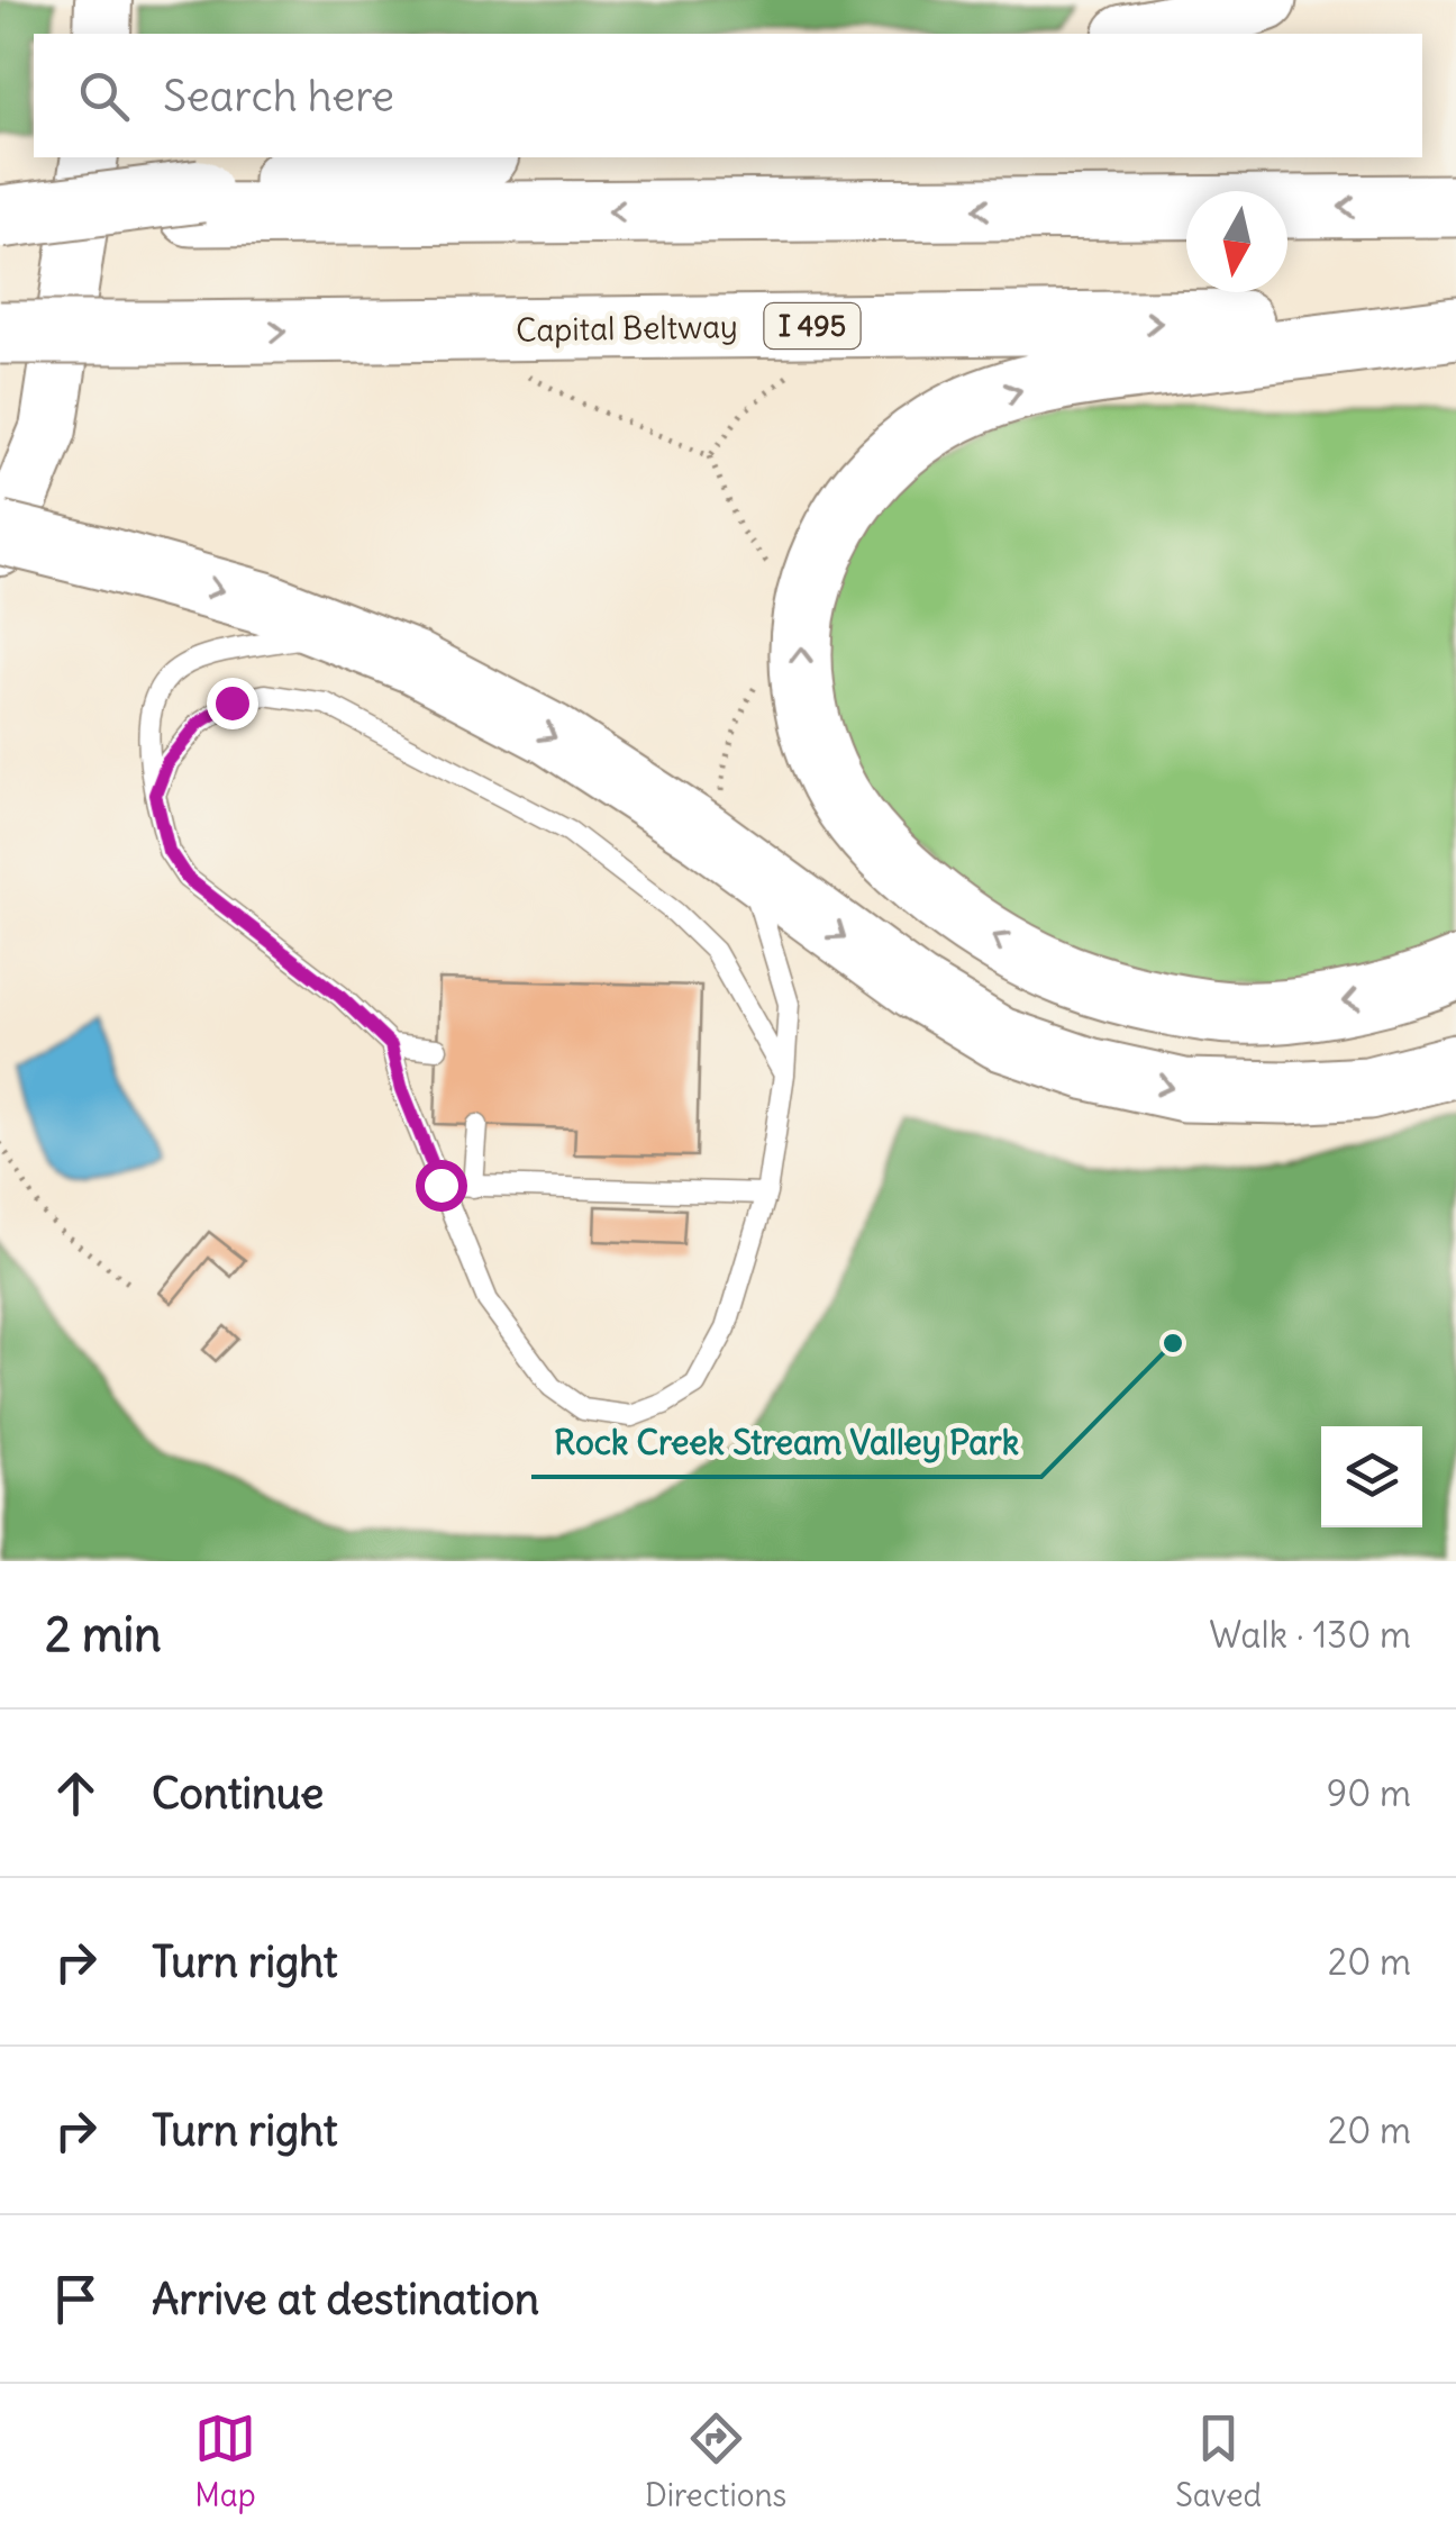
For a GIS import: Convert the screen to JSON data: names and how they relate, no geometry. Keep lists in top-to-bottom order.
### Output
{
  "streets": {
    "highway": ["I 495", "Capital Beltway"]
  },
  "places": ["Rock Creek Stream Valley Park"],
  "north": "bottom",
  "page": {
    "search": "Search here",
    "heading": ["2 min", "Walk · 130 m"],
    "list": [
      ["Continue", "90 m"],
      ["Turn right", "20 m"],
      ["Turn right", "20 m"],
      "Arrive at destination"
    ],
    "nav": ["Map", "Directions", "Saved"]
  }
}
